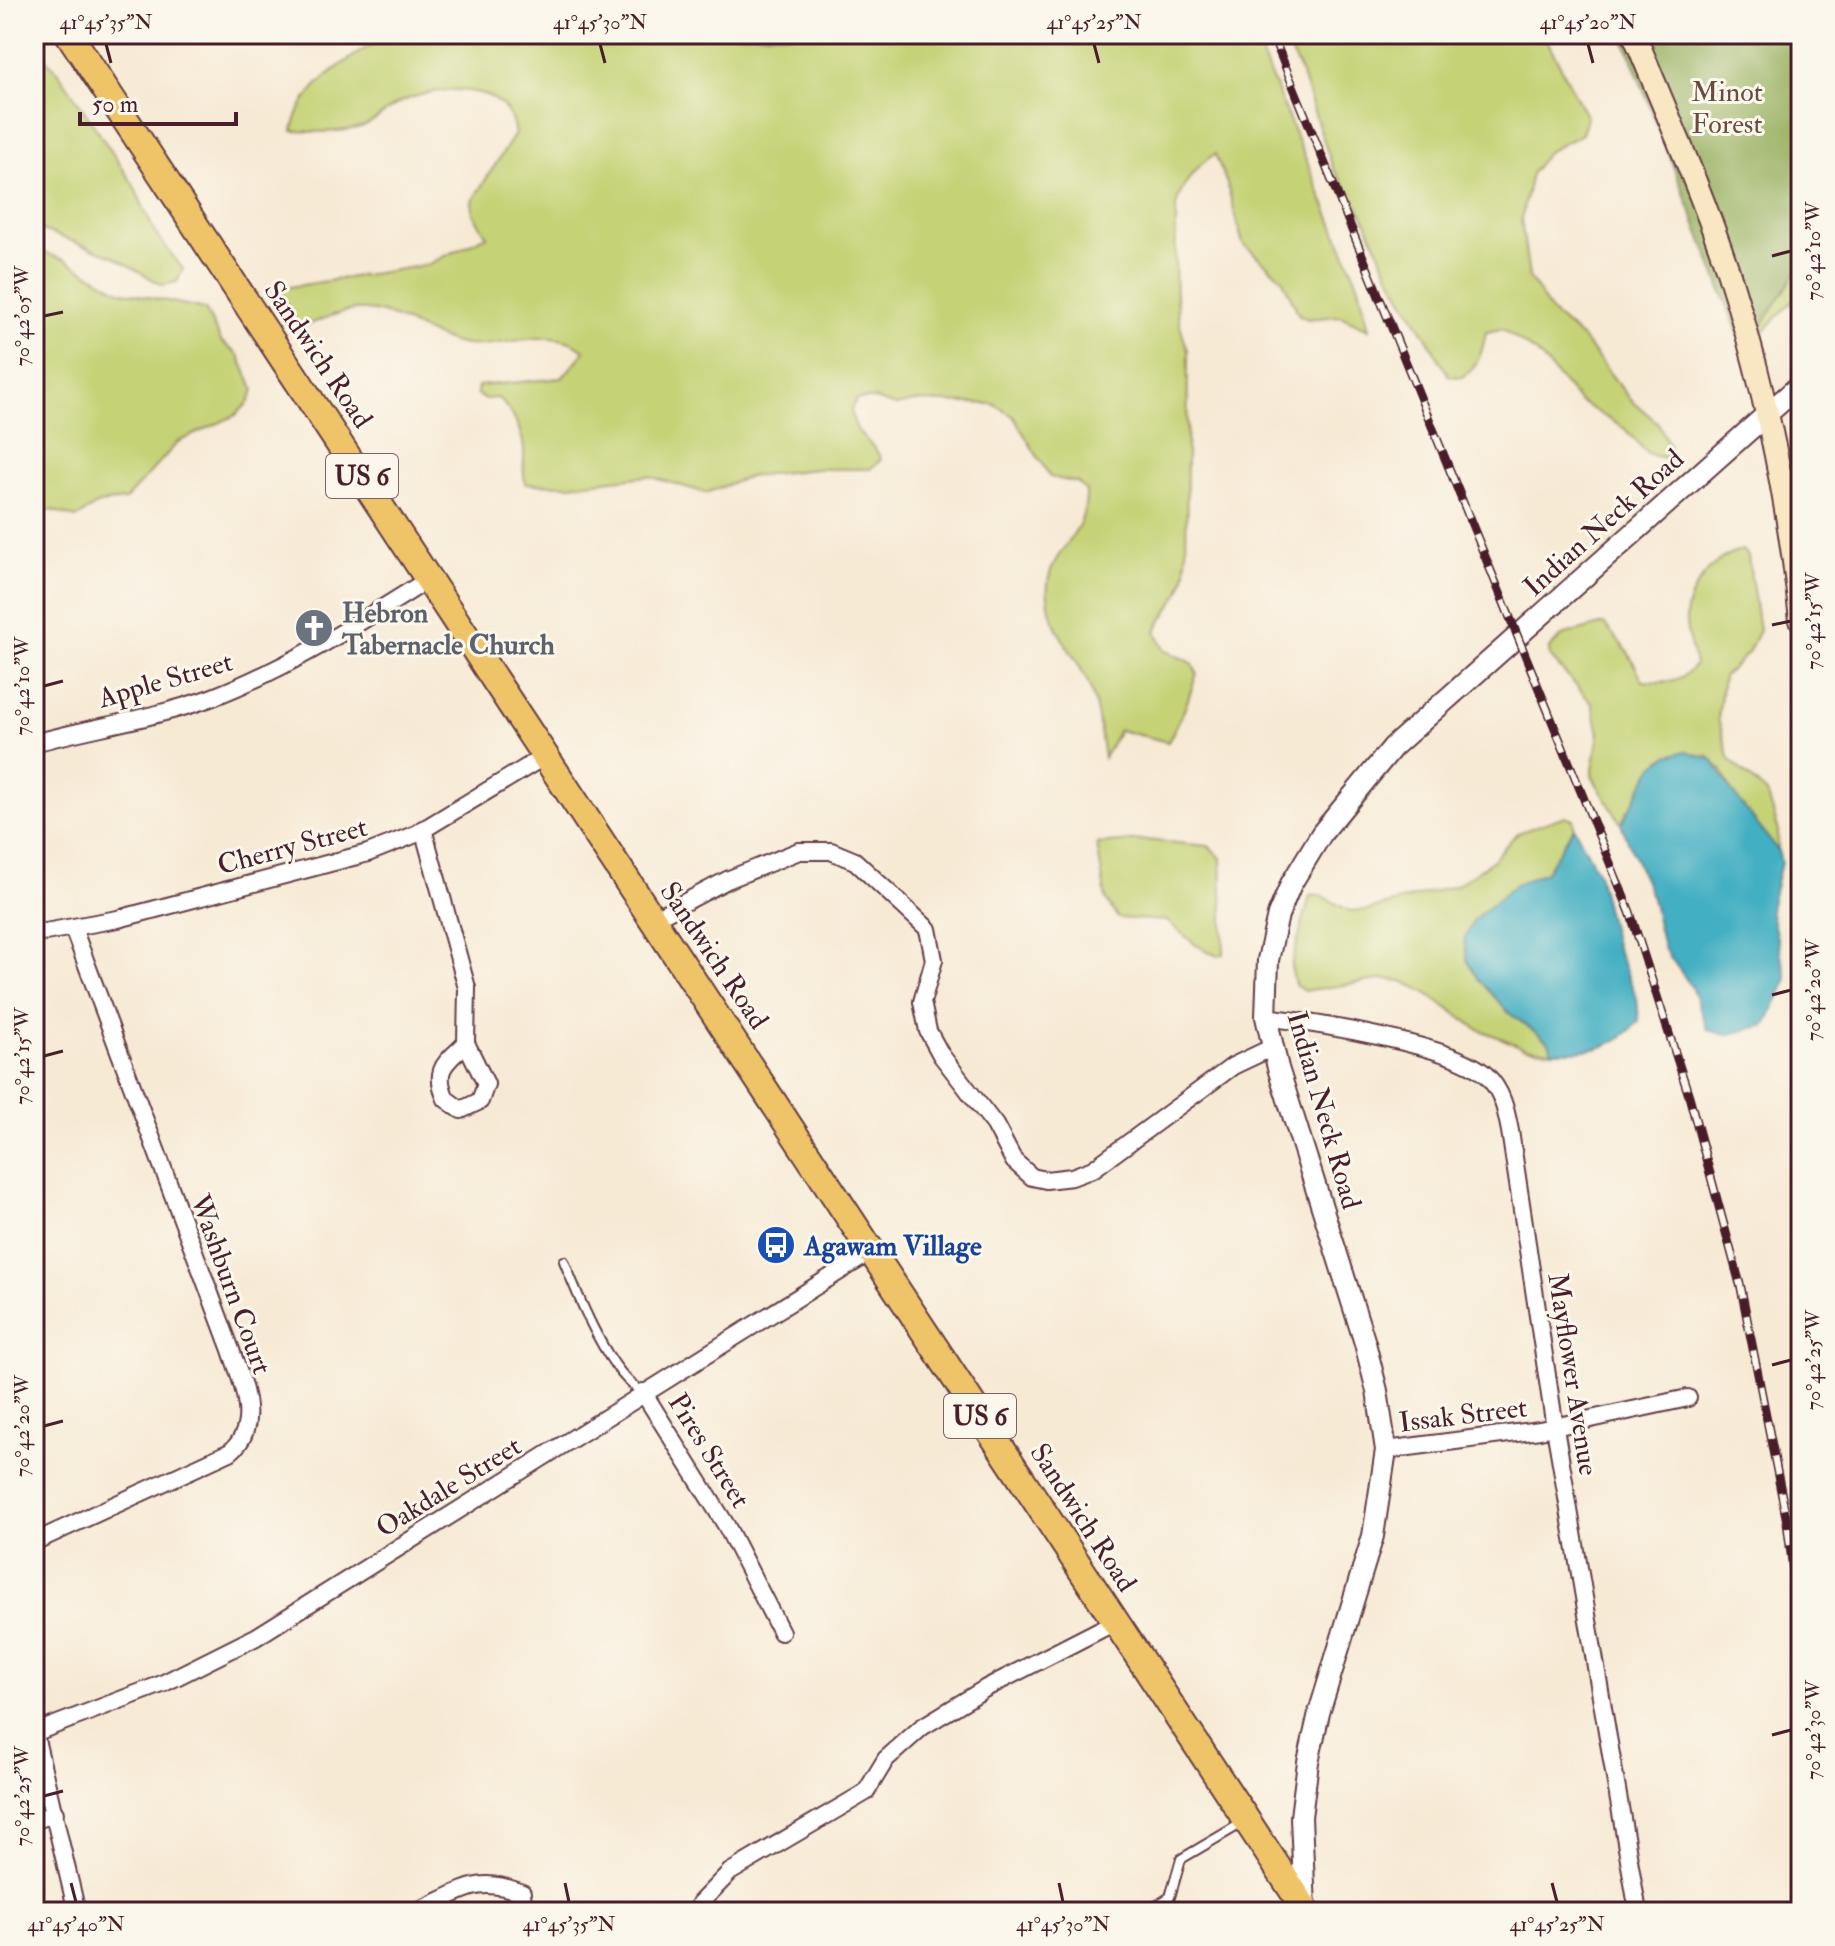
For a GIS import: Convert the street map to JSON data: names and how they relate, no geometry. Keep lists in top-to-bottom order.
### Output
{
  "streets": {
    "main road": ["Sandwich Road", "US 6"],
    "street": [
      "Indian Neck Road",
      "Apple Street",
      "Cherry Street",
      "Washburn Court",
      "Mayflower Avenue",
      "Issak Street",
      "Pires Street",
      "Oakdale Street"
    ]
  },
  "crossings": [
    ["Sandwich Road", "Indian Neck Road"],
    ["Sandwich Road", "Apple Street"],
    ["Sandwich Road", "Cherry Street"],
    ["Sandwich Road", "Oakdale Street"],
    ["Indian Neck Road", "Mayflower Avenue"],
    ["Indian Neck Road", "Issak Street"],
    ["Cherry Street", "Washburn Court"],
    ["Mayflower Avenue", "Issak Street"],
    ["Pires Street", "Oakdale Street"]
  ],
  "parks": ["Minot Forest"],
  "places": {
    "church": ["Hebron Tabernacle Church"],
    "bus stop": ["Agawam Village"]
  },
  "scale_bar": "50 m",
  "coordinates": [
    "41°45'35\"N",
    "41°45'30\"N",
    "41°45'25\"N",
    "41°45'20\"N",
    "70°42'10\"W",
    "70°42'05\"W",
    "70°42'15\"W",
    "70°42'20\"W",
    "70°42'25\"W",
    "70°42'30\"W",
    "41°45'40\"N"
  ]
}
